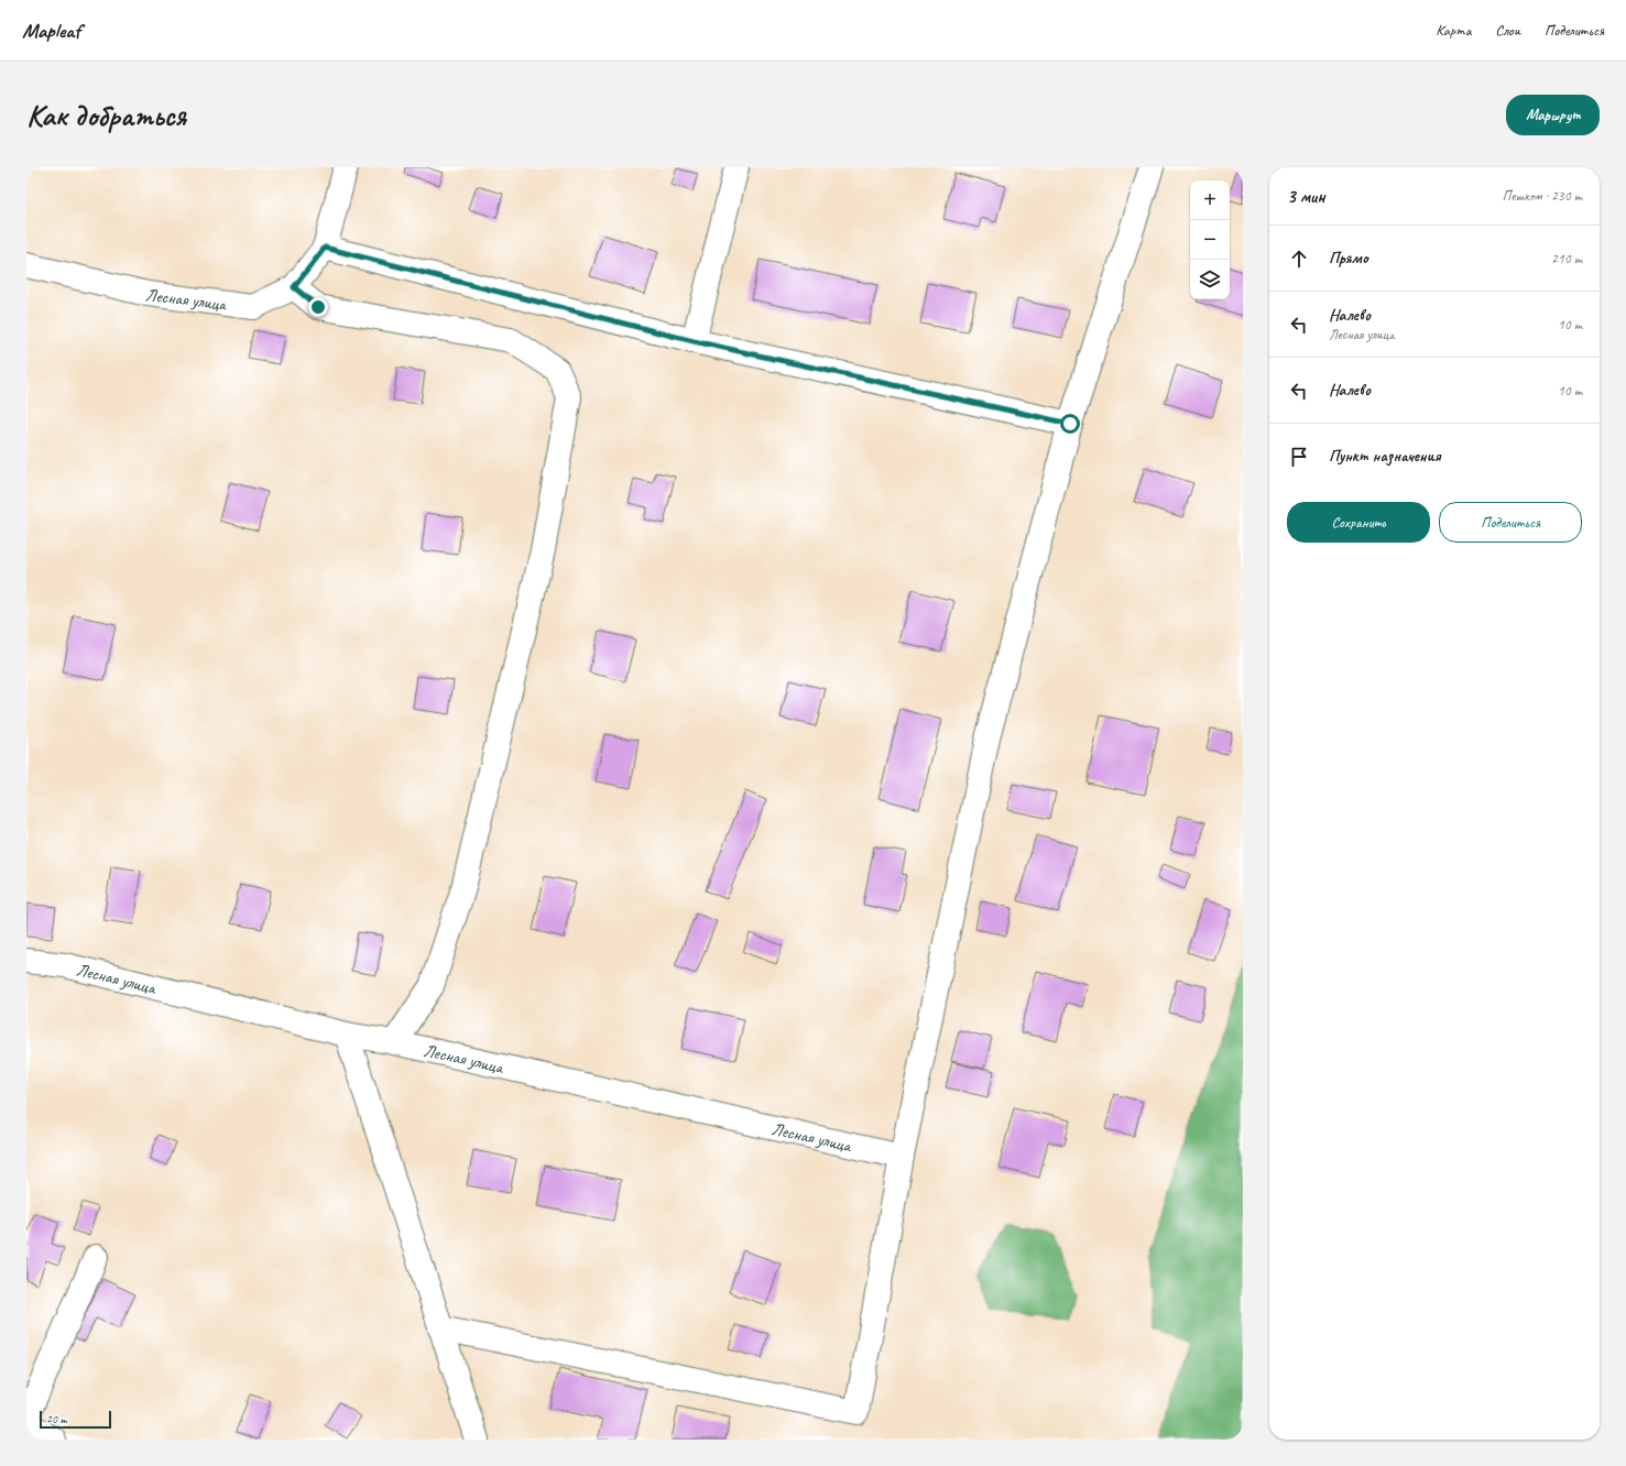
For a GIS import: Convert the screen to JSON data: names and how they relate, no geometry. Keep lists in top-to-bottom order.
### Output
{
  "streets": {
    "street": ["Лесная улица"]
  },
  "scale_bar": "20 m",
  "page": {
    "header": "Mapleaf",
    "nav": ["Карта", "Слои", "Поделиться"],
    "buttons": [
      "Маршрут",
      ["Сохранить", "Поделиться"]
    ],
    "title": "Как добраться",
    "heading": ["3 мин", "Пешком · 230 m"],
    "map_buttons": ["+", "−"],
    "list": [
      ["Прямо", "210 m"],
      ["Налево", "Лесная улица", "10 m"],
      ["Налево", "10 m"],
      "Пункт назначения"
    ],
    "scale": "20 m"
  }
}
